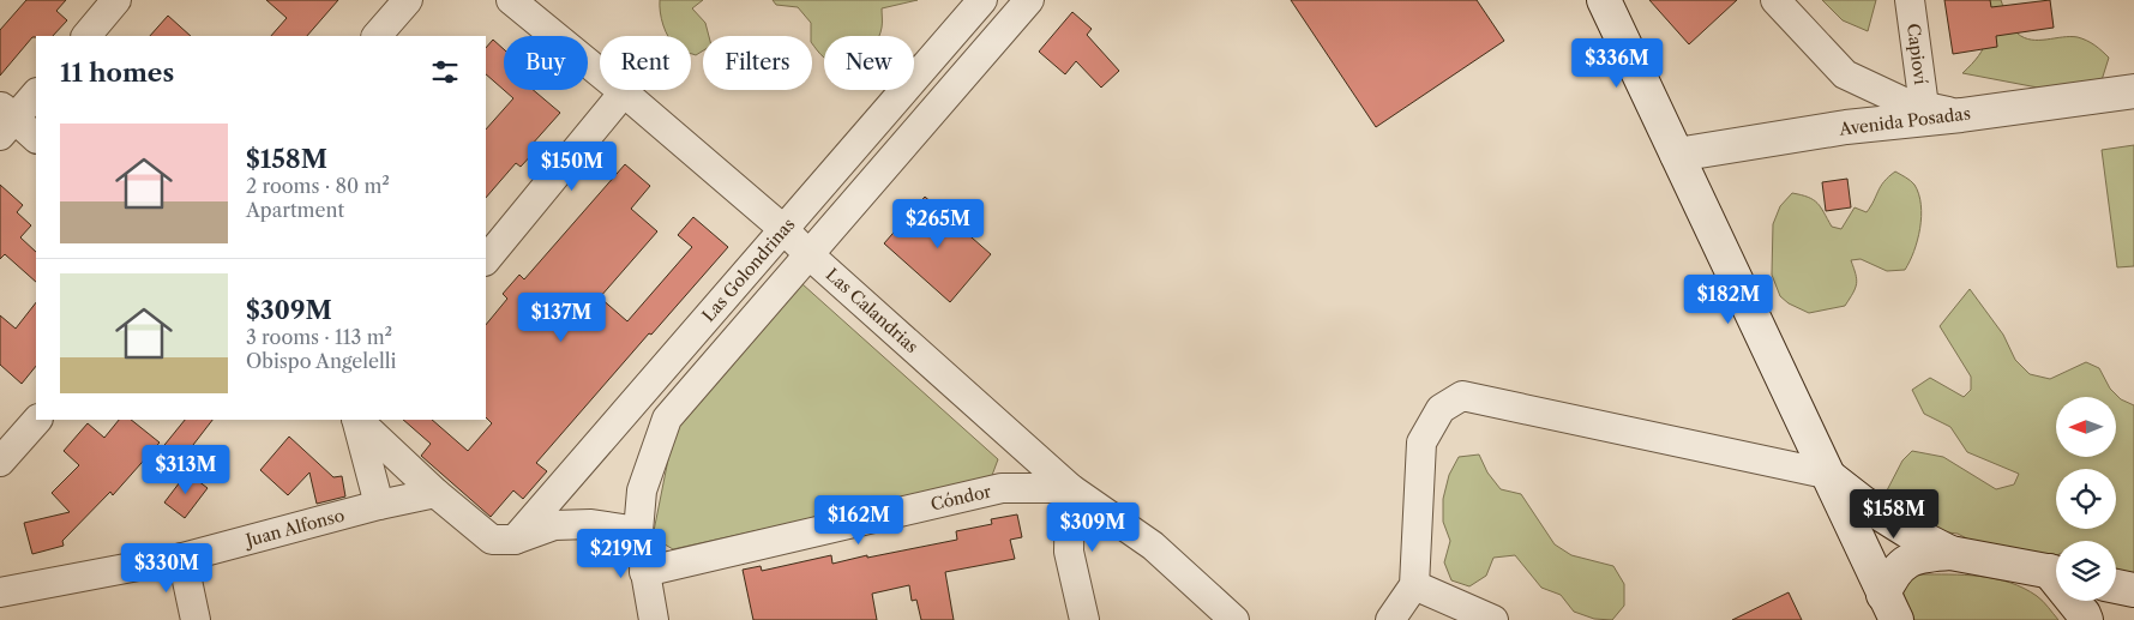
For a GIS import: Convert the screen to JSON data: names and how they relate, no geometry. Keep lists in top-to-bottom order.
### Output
{
  "streets": {
    "main road": ["Avenida Posadas"],
    "street": [
      "Capioví",
      "Las Golondrinas",
      "Las Calandrias",
      "Cóndor",
      "Juan Alfonso"
    ]
  },
  "crossings": [
    ["Las Golondrinas", "Las Calandrias"],
    ["Las Golondrinas", "Cóndor"],
    ["Las Calandrias", "Cóndor"]
  ],
  "north": "left",
  "page": {
    "chip": [
      "Buy",
      "Rent",
      "Filters",
      "New"
    ],
    "heading": "11 homes",
    "price": [
      "$336M",
      "$150M",
      "$265M",
      "$182M",
      "$137M",
      "$313M",
      "$158M",
      "$162M",
      "$309M",
      "$219M",
      "$330M"
    ],
    "list": [
      {
        "name": "$158M",
        "note": "2 rooms · 80 m² · Apartment"
      },
      {
        "name": "$309M",
        "note": "3 rooms · 113 m² · Obispo Angelelli"
      }
    ]
  }
}
